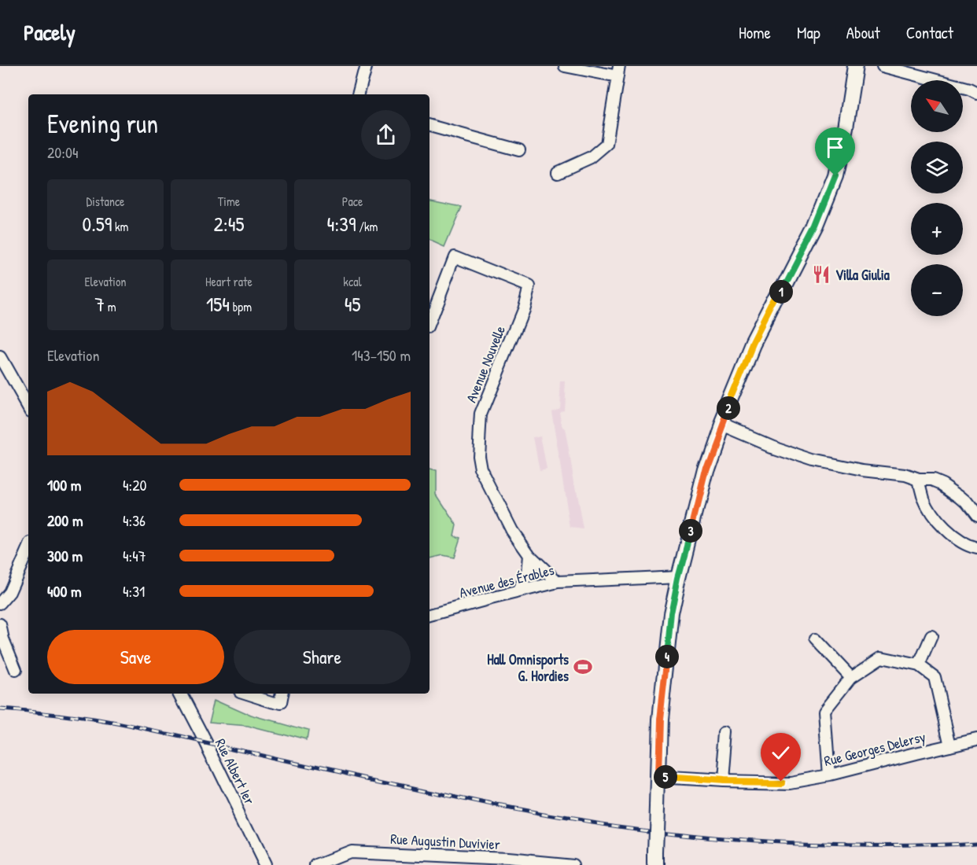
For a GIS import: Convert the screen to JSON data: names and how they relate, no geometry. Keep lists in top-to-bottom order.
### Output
{
  "streets": {
    "street": [
      "Avenue Nouvelle",
      "Avenue des Érables",
      "Rue Georges Delersy",
      "Rue Albert Ier",
      "Rue Augustin Duvivier"
    ]
  },
  "crossings": [
    ["Avenue Nouvelle", "Avenue des Érables"]
  ],
  "places": {
    "restaurant": ["Villa Giulia"],
    "sports": ["Hall Omnisports G. Hordies"]
  },
  "north": "top left",
  "page": {
    "header": "Pacely",
    "nav": [
      "Home",
      "Map",
      "About",
      "Contact"
    ],
    "map_buttons": ["+", "−"],
    "heading": ["Evening run", "20:04"],
    "stats": [
      ["Distance", "0.59 km"],
      ["Time", "2:45"],
      ["Pace", "4:39 /km"],
      ["Elevation", "7 m"],
      ["Heart rate", "154 bpm"],
      ["kcal", "45"]
    ],
    "pins": [
      "1",
      "2",
      "3",
      "4",
      "5"
    ],
    "chart": ["Elevation", "143–150 m"],
    "list": [
      {
        "name": "100 m",
        "note": "4:20"
      },
      {
        "name": "200 m",
        "note": "4:36"
      },
      {
        "name": "300 m",
        "note": "4:47"
      },
      {
        "name": "400 m",
        "note": "4:31"
      }
    ],
    "buttons": ["Save", "Share"]
  }
}
